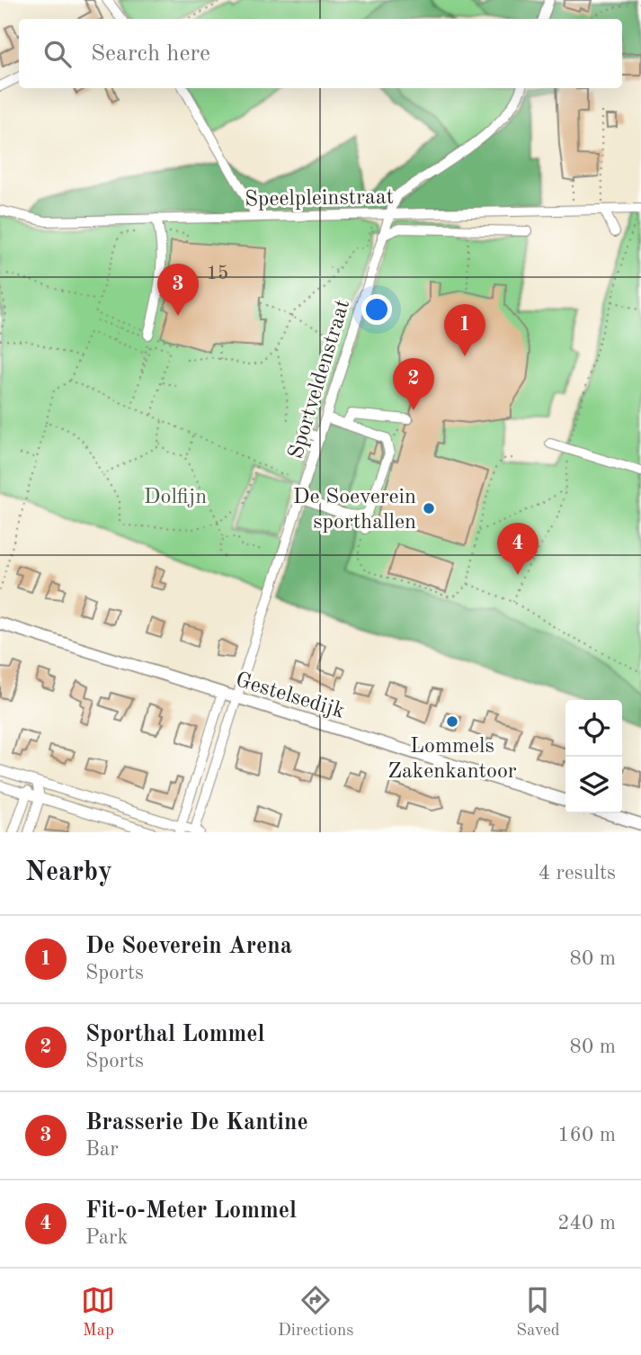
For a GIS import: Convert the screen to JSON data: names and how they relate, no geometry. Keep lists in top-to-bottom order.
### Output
{
  "streets": {
    "main road": ["Gestelsedijk"],
    "street": ["Speelpleinstraat", "Sportveldenstraat"]
  },
  "crossings": [
    ["Speelpleinstraat", "Sportveldenstraat"],
    ["Sportveldenstraat", "Gestelsedijk"]
  ],
  "parks": ["Dolfijn"],
  "places": ["De Soeverein sporthallen", "Lommels Zakenkantoor"],
  "house_numbers": ["15"],
  "page": {
    "search": "Search here",
    "pins": [
      "3",
      "1",
      "2",
      "4"
    ],
    "heading": ["Nearby", "4 results"],
    "list": [
      {
        "mark": "1",
        "name": "De Soeverein Arena",
        "note": "Sports",
        "value": "80 m"
      },
      {
        "mark": "2",
        "name": "Sporthal Lommel",
        "note": "Sports",
        "value": "80 m"
      },
      {
        "mark": "3",
        "name": "Brasserie De Kantine",
        "note": "Bar",
        "value": "160 m"
      },
      {
        "mark": "4",
        "name": "Fit-o-Meter Lommel",
        "note": "Park",
        "value": "240 m"
      }
    ],
    "nav": ["Map", "Directions", "Saved"]
  }
}
